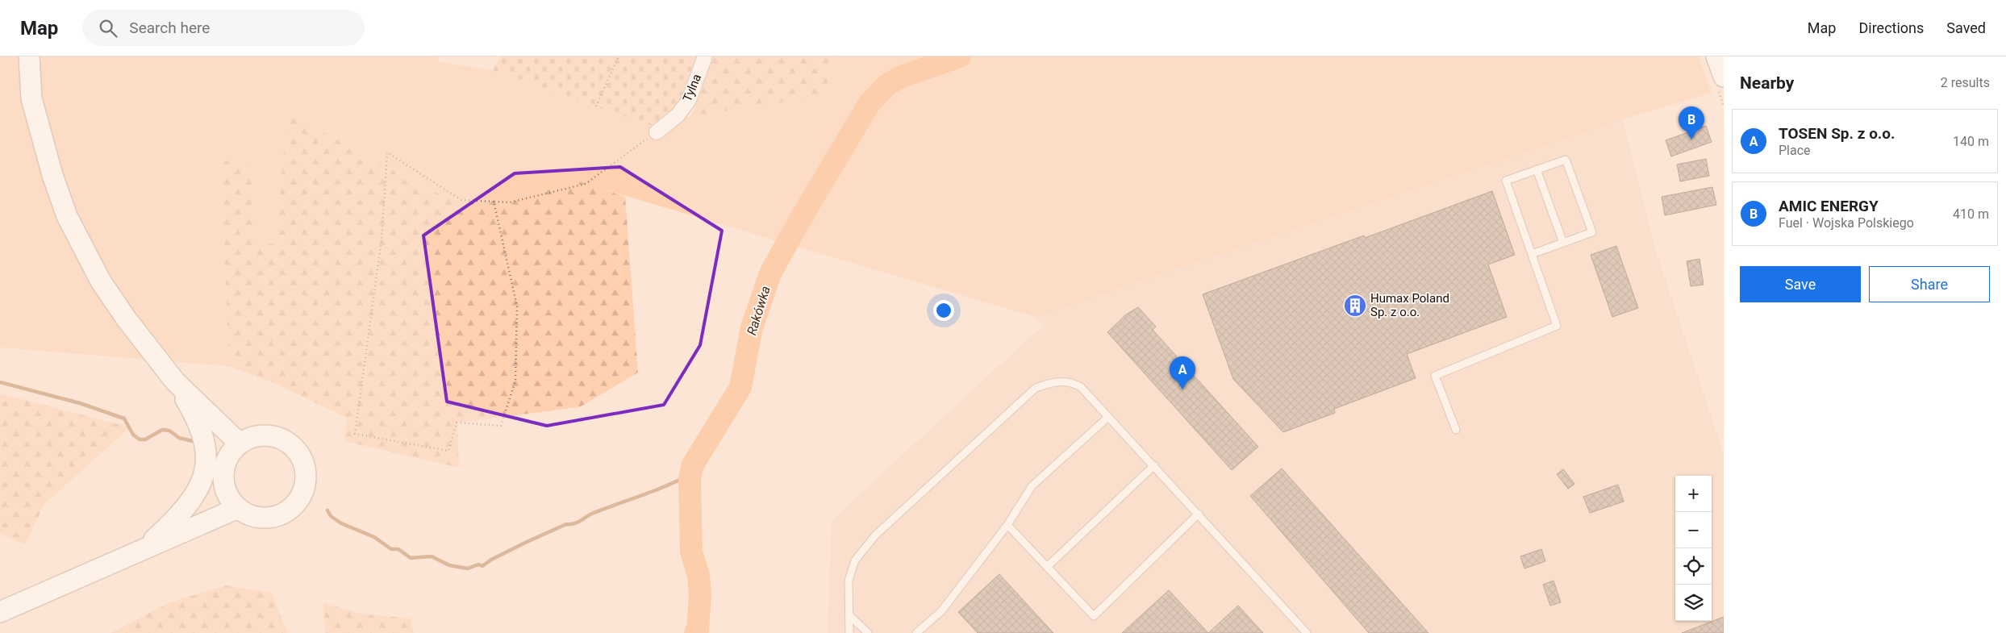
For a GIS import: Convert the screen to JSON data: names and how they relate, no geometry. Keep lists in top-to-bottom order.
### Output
{
  "streets": {
    "street": ["Tylna"]
  },
  "water": ["Rakówka"],
  "places": {
    "building": ["Humax Poland Sp. z o.o."]
  },
  "page": {
    "header": "Map",
    "search": "Search here",
    "nav": ["Map", "Directions", "Saved"],
    "heading": ["Nearby", "2 results"],
    "pins": ["B", "A"],
    "list": [
      {
        "mark": "A",
        "name": "TOSEN Sp. z o.o.",
        "note": "Place",
        "value": "140 m"
      },
      {
        "mark": "B",
        "name": "AMIC ENERGY",
        "note": "Fuel · Wojska Polskiego",
        "value": "410 m"
      }
    ],
    "buttons": ["Save", "Share"],
    "map_buttons": ["+", "−"]
  }
}
